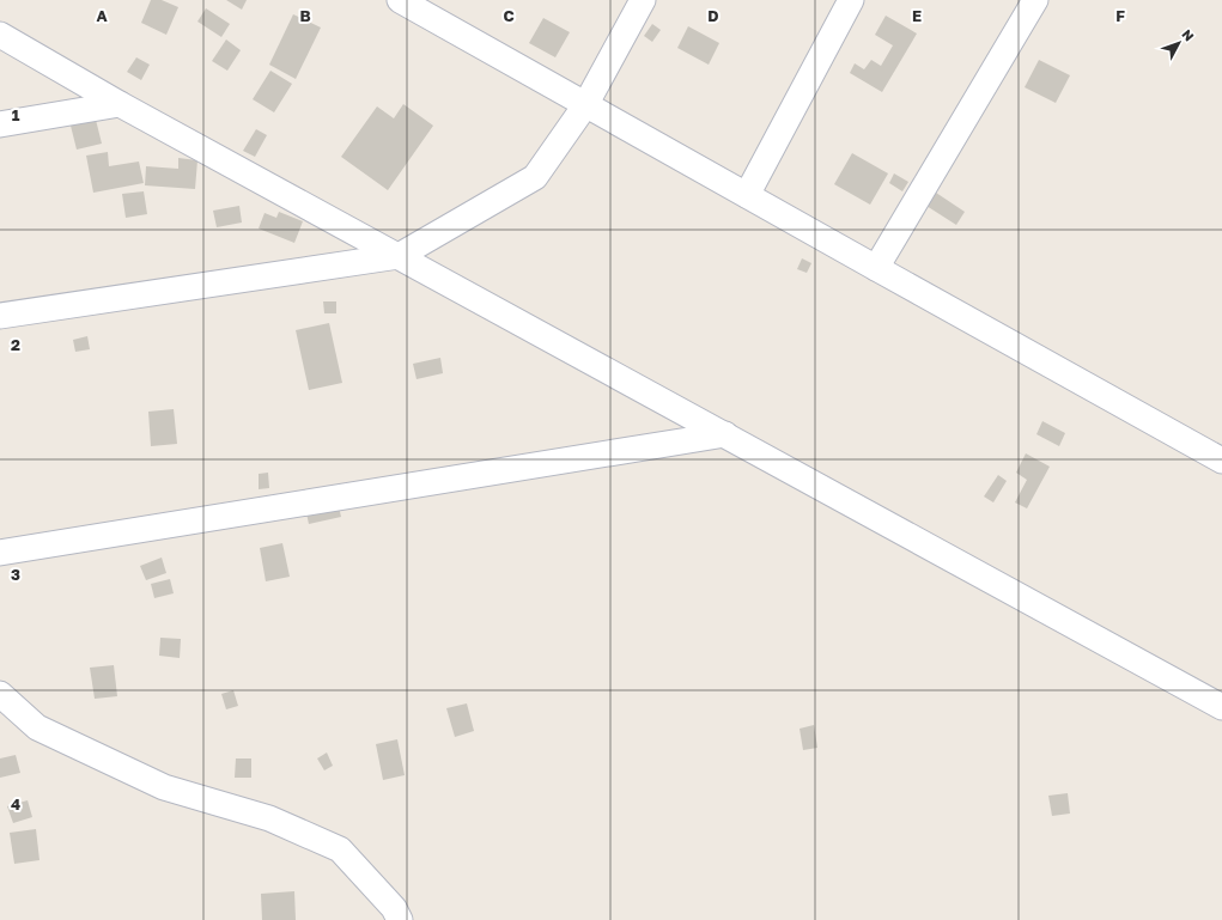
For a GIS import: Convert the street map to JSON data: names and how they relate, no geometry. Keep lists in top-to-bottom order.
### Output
{
  "north": "top right",
  "grid": {
    "columns": [
      "A",
      "B",
      "C",
      "D",
      "E",
      "F"
    ],
    "rows": [
      "1",
      "2",
      "3",
      "4"
    ]
  }
}
